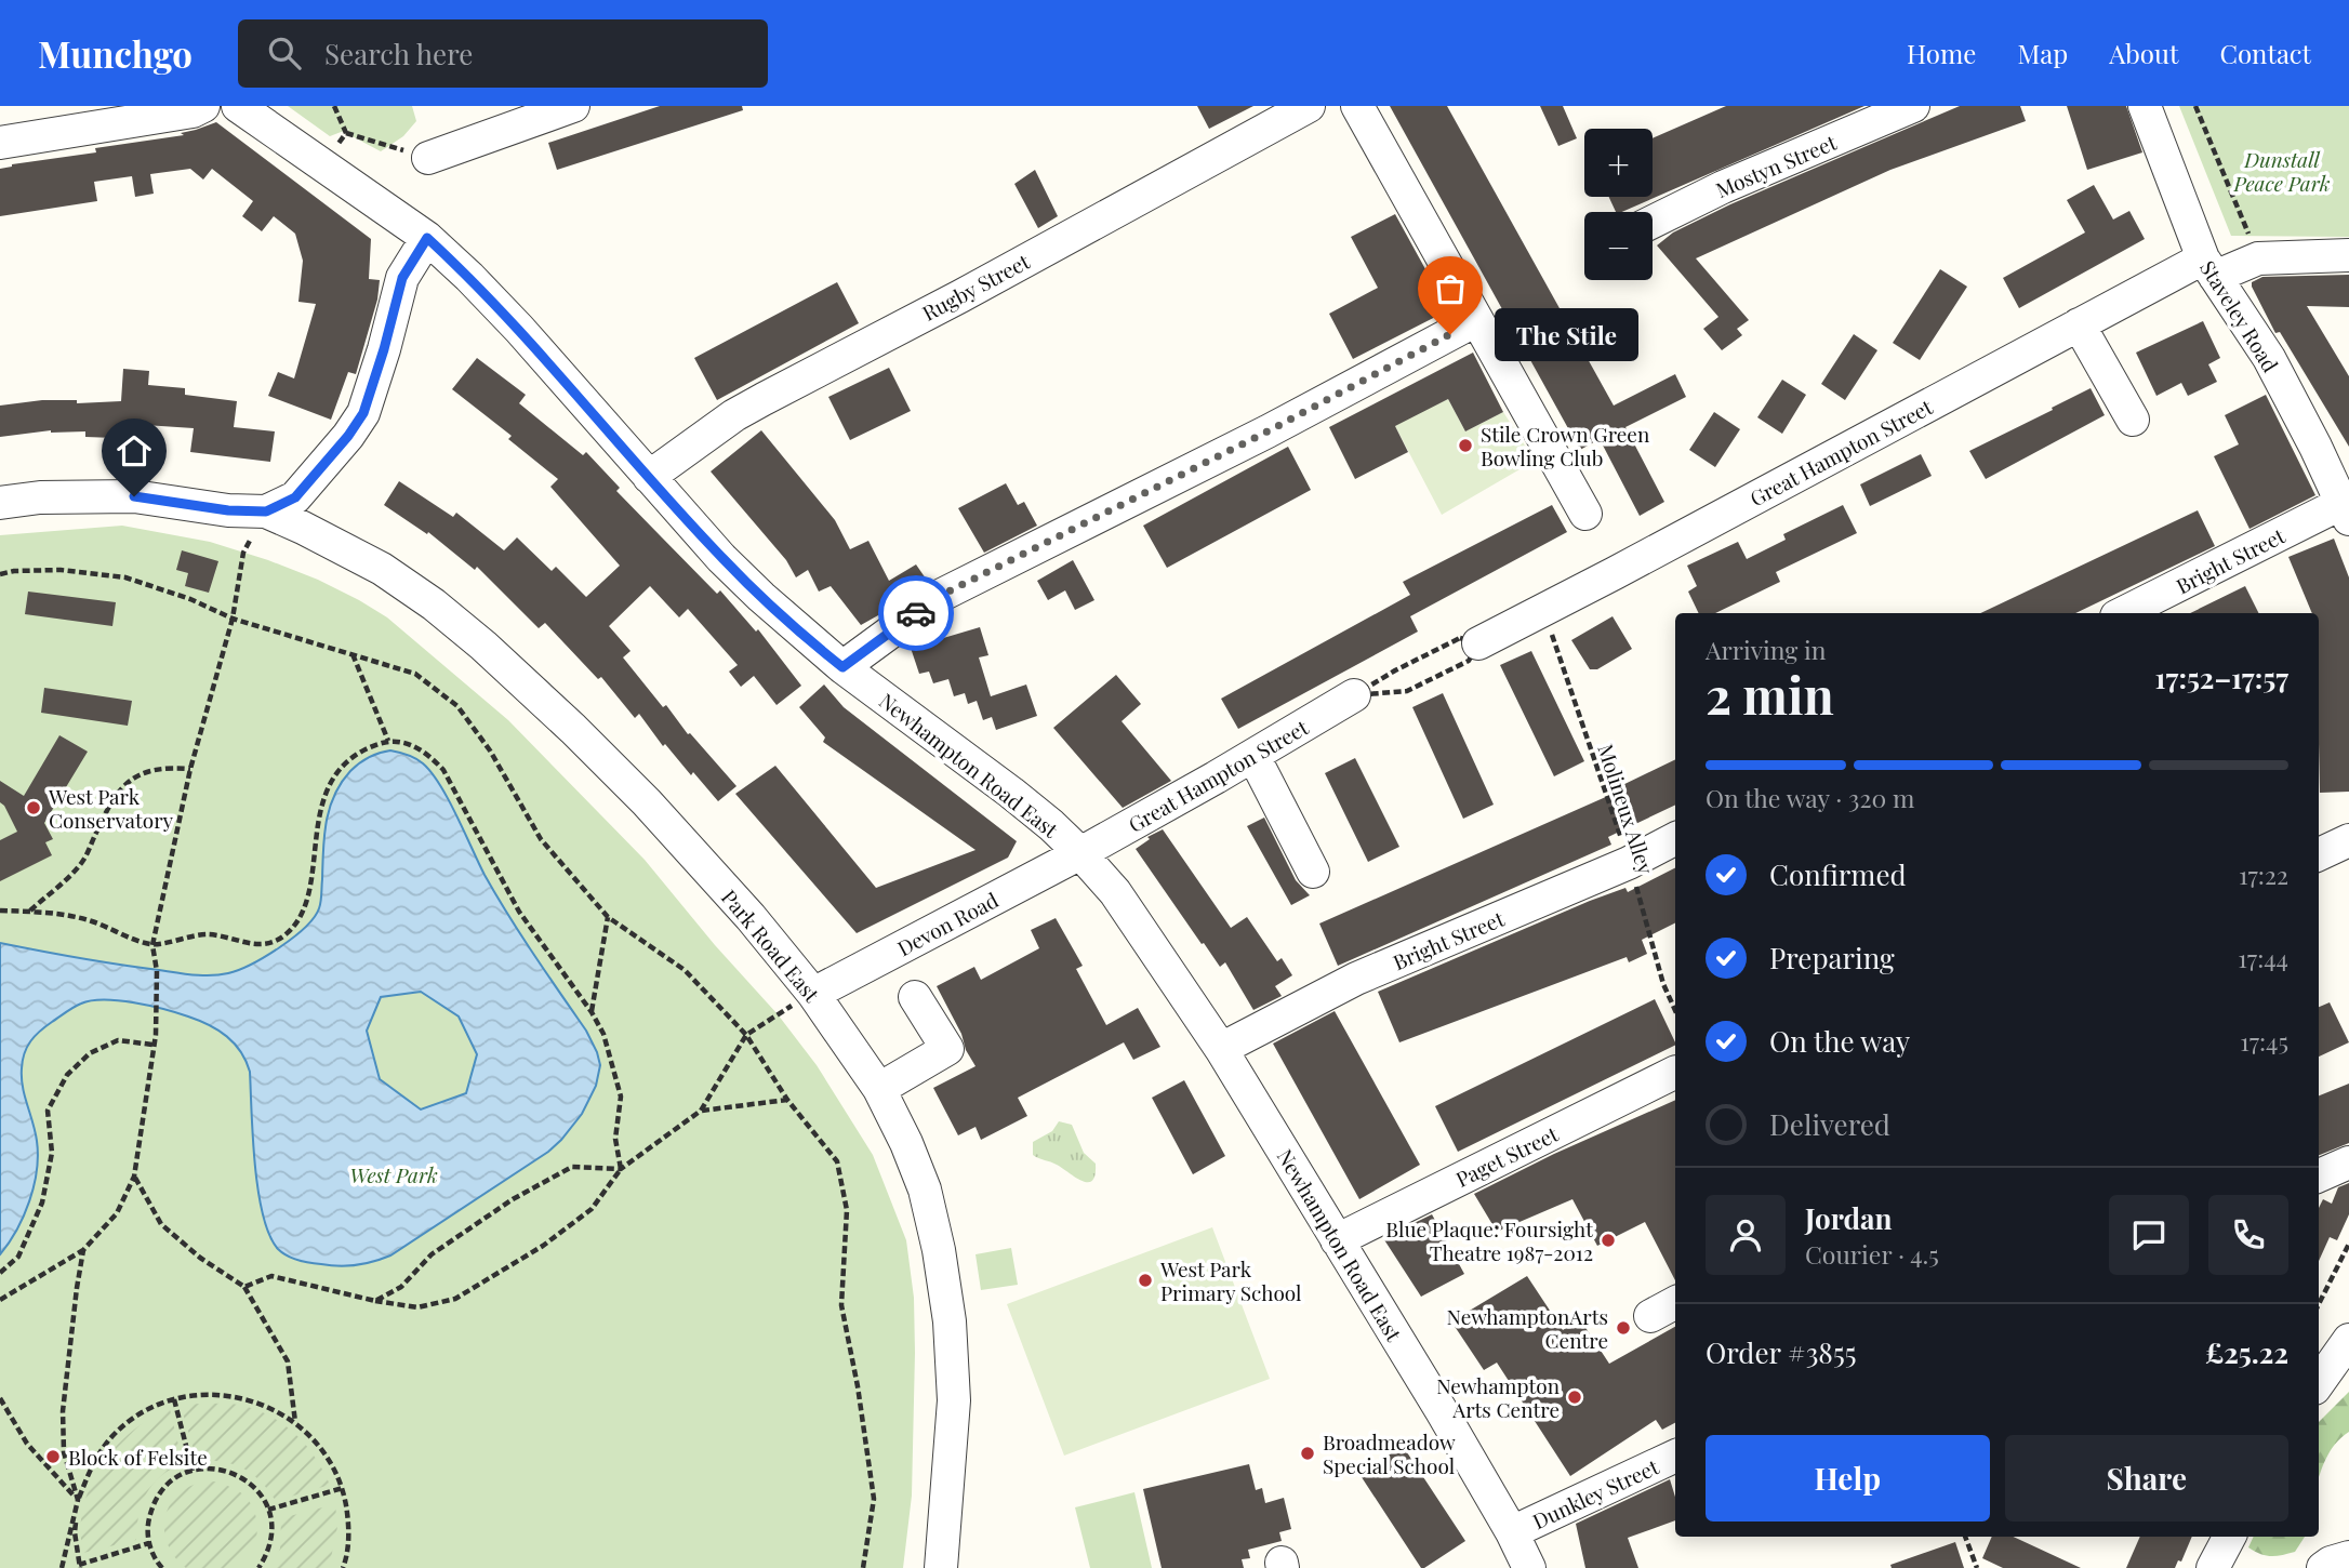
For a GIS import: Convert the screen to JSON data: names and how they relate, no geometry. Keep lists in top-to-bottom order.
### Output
{
  "streets": {
    "street": [
      "Mostyn Street",
      "Rugby Street",
      "Staveley Road",
      "Great Hampton Street",
      "Bright Street",
      "Newhampton Road East",
      "Devon Road",
      "Park Road East",
      "Paget Street",
      "Dunkley Street"
    ],
    "path": ["Molineux Alley"]
  },
  "crossings": [
    ["Rugby Street", "Newhampton Road East"],
    ["Staveley Road", "Great Hampton Street"],
    ["Staveley Road", "Bright Street"],
    ["Great Hampton Street", "Newhampton Road East"],
    ["Great Hampton Street", "Molineux Alley"],
    ["Great Hampton Street", "Devon Road"],
    ["Bright Street", "Newhampton Road East"],
    ["Bright Street", "Molineux Alley"],
    ["Newhampton Road East", "Devon Road"],
    ["Newhampton Road East", "Paget Street"],
    ["Newhampton Road East", "Dunkley Street"],
    ["Devon Road", "Park Road East"]
  ],
  "parks": ["Dunstall Peace Park", "West Park"],
  "places": [
    "The Stile",
    "Stile Crown Green Bowling Club",
    "West Park Conservatory",
    "Blue Plaque: Foursight Theatre 1987-2012",
    "West Park Primary School",
    "NewhamptonArts Centre",
    "Newhampton Arts Centre",
    "Broadmeadow Special School",
    "Block of Felsite"
  ],
  "page": {
    "header": "Munchgo",
    "search": "Search here",
    "nav": [
      "Home",
      "Map",
      "About",
      "Contact"
    ],
    "map_buttons": ["+", "−"],
    "bubble": "The Stile",
    "heading": ["2 min", "Arriving in", "17:52–17:57"],
    "panel": [
      "Jordan",
      "Courier · 4.5",
      "Order #3855",
      "£25.22"
    ],
    "bar": "On the way · 320 m",
    "list": [
      ["Confirmed", "17:22"],
      ["Preparing", "17:44"],
      ["On the way", "17:45"],
      "Delivered"
    ],
    "buttons": ["Help", "Share"]
  }
}
